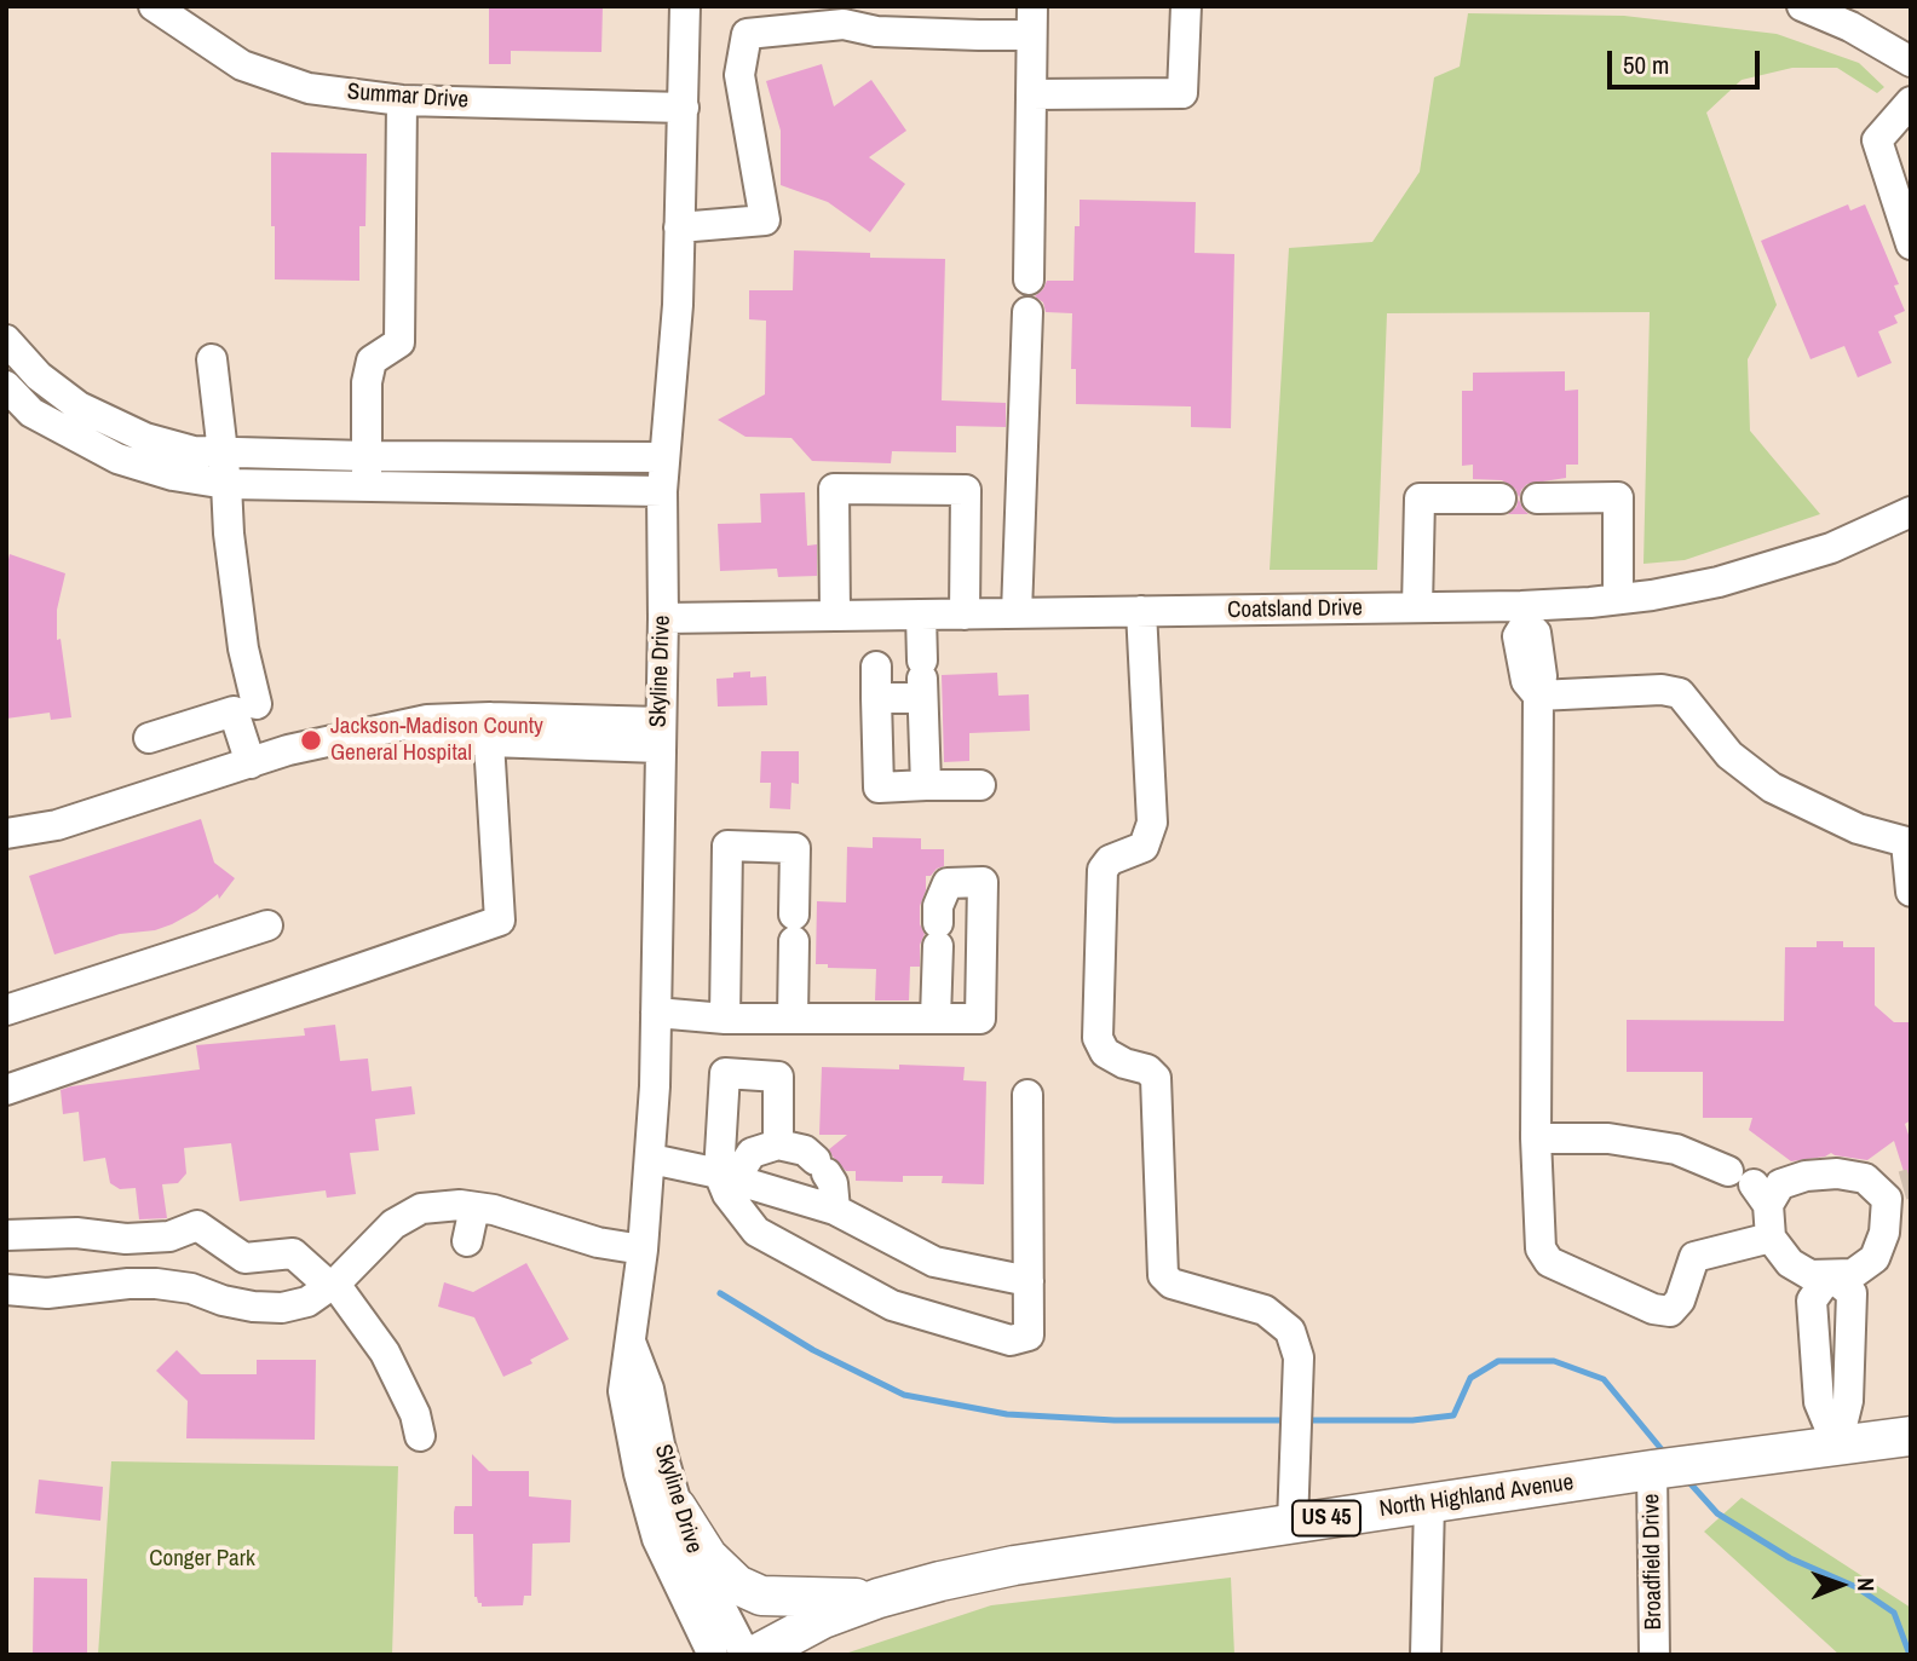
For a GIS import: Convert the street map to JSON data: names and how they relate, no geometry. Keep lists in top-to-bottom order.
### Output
{
  "streets": {
    "main road": ["North Highland Avenue", "US 45"],
    "street": [
      "Summar Drive",
      "Coatsland Drive",
      "Skyline Drive",
      "Broadfield Drive"
    ]
  },
  "crossings": [
    ["Summar Drive", "Skyline Drive"],
    ["Coatsland Drive", "Skyline Drive"],
    ["North Highland Avenue", "Broadfield Drive"]
  ],
  "parks": ["Conger Park"],
  "places": ["Jackson-Madison County General Hospital"],
  "scale_bar": "50 m",
  "north": "right"
}
